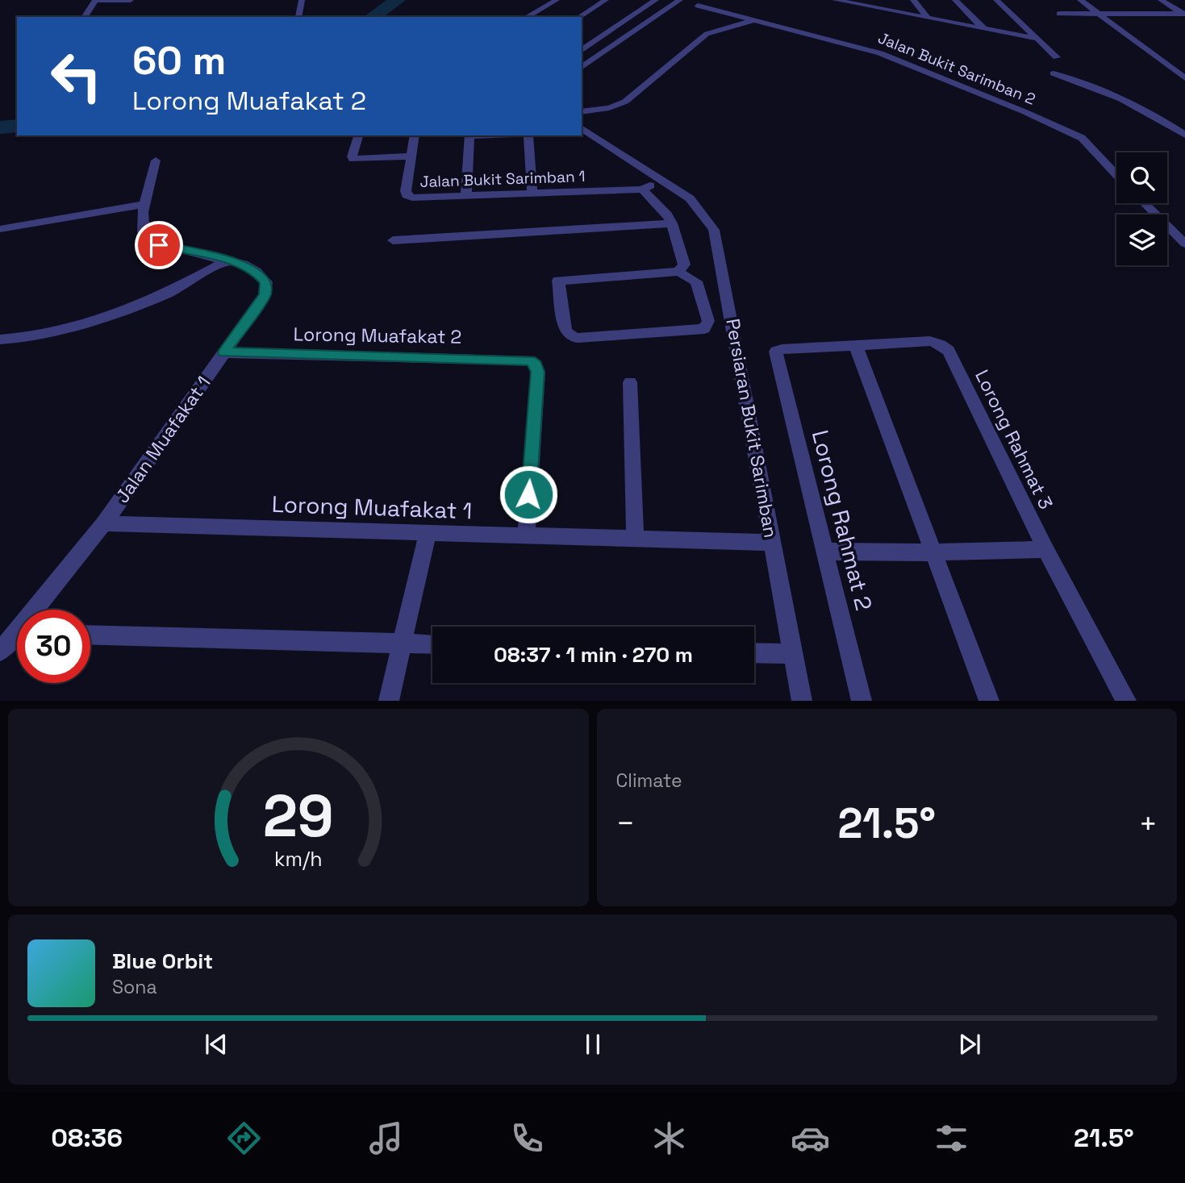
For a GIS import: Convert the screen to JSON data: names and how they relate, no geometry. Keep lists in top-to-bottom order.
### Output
{
  "streets": {
    "street": [
      "Jalan Bukit Sarimban 2",
      "Jalan Bukit Sarimban 1",
      "Lorong Muafakat 2",
      "Persiaran Bukit Sarimban",
      "Jalan Muafakat 1",
      "Lorong Rahmat 3",
      "Lorong Muafakat 1",
      "Lorong Rahmat 2"
    ]
  },
  "crossings": [
    ["Jalan Bukit Sarimban 1", "Persiaran Bukit Sarimban"],
    ["Lorong Muafakat 2", "Jalan Muafakat 1"],
    ["Lorong Muafakat 2", "Lorong Muafakat 1"],
    ["Persiaran Bukit Sarimban", "Lorong Muafakat 1"],
    ["Jalan Muafakat 1", "Lorong Muafakat 1"],
    ["Lorong Rahmat 3", "Lorong Rahmat 2"]
  ],
  "page": {
    "turn": ["60 m", "Lorong Muafakat 2"],
    "limit": "30",
    "trip": "08:37 · 1 min · 270 m",
    "tile": "Climate",
    "heat": ["−", "21.5°", "+"],
    "song": ["Blue Orbit", "Sona"],
    "tabs": ["08:36", "21.5°"],
    "gauge": ["29", "km/h"]
  }
}
